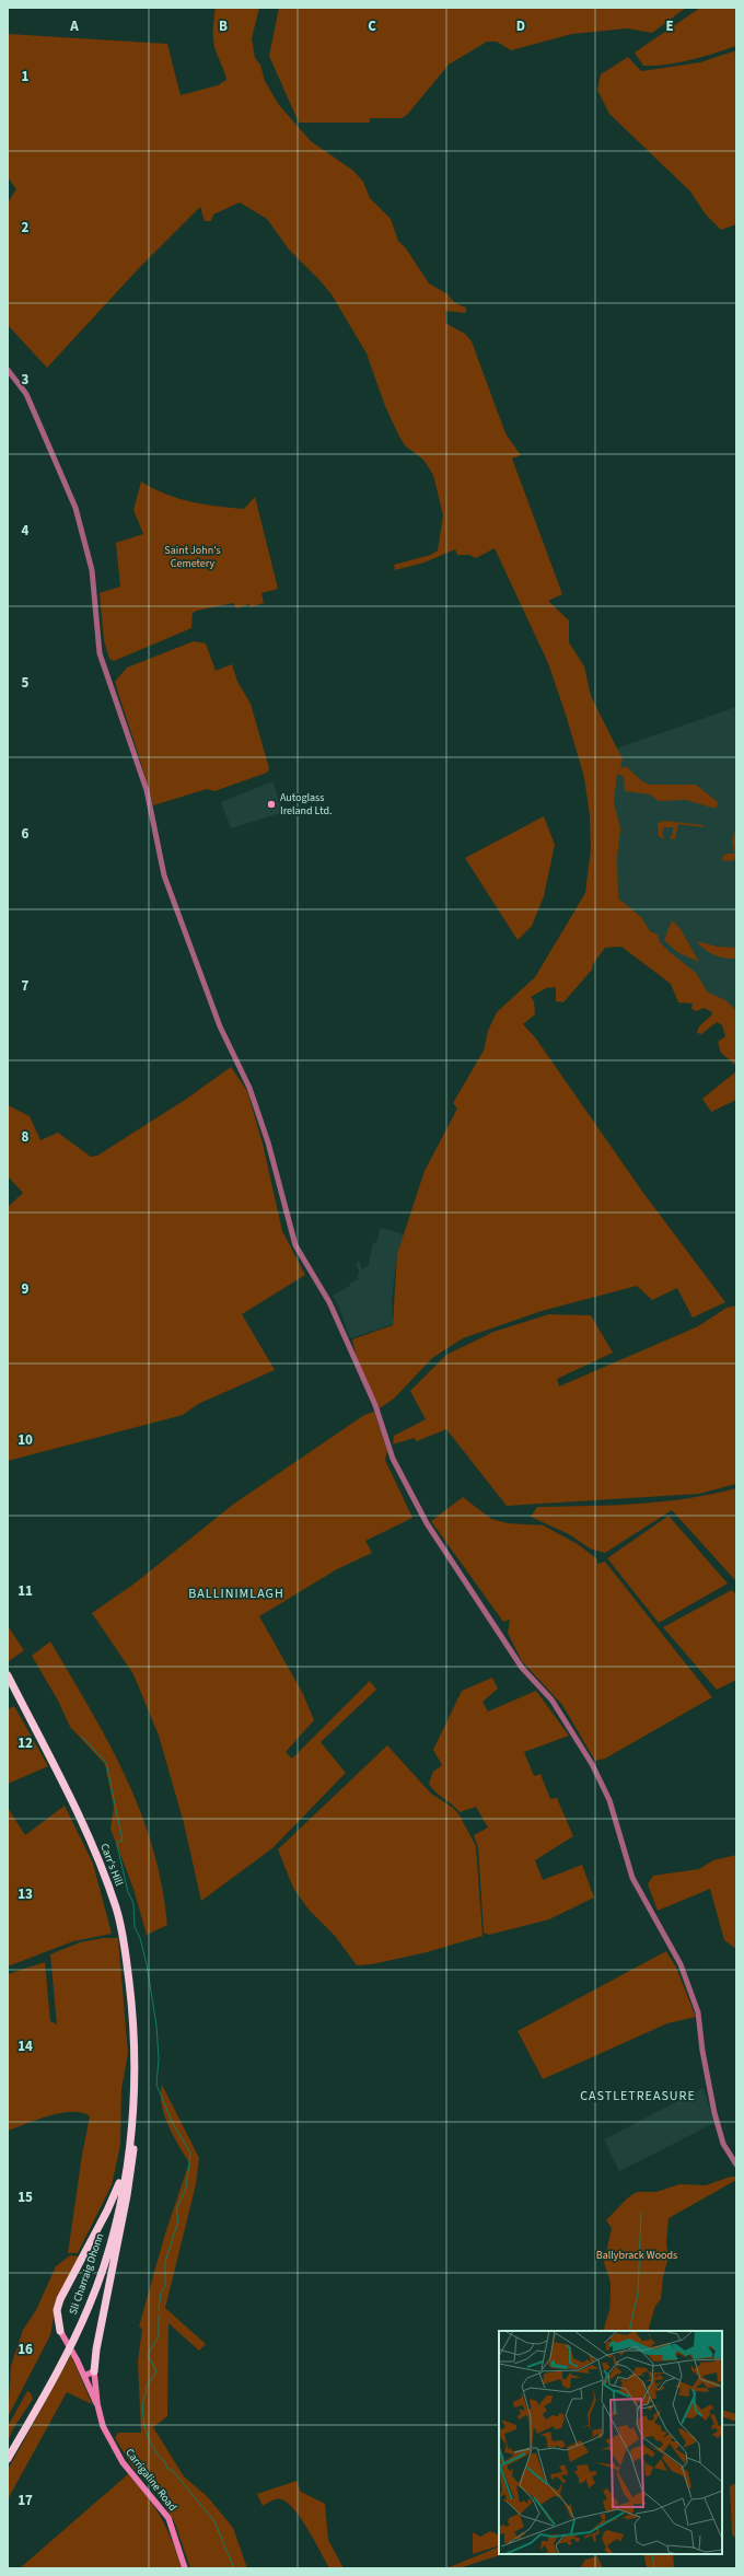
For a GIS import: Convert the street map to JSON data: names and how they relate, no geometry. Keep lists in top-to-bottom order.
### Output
{
  "streets": {
    "highway": ["Carr's Hill", "Sli Charraig Dhonn"],
    "main road": ["Carrigaline Road"]
  },
  "crossings": [
    ["Carr's Hill", "Sli Charraig Dhonn"]
  ],
  "districts": ["BALLINIMLAGH", "CASTLETREASURE"],
  "parks": ["Saint John's Cemetery", "Ballybrack Woods"],
  "places": ["Autoglass Ireland Ltd."],
  "grid": {
    "columns": [
      "A",
      "B",
      "C",
      "D",
      "E"
    ],
    "rows": [
      "1",
      "2",
      "3",
      "4",
      "5",
      "6",
      "7",
      "8",
      "9",
      "10",
      "11",
      "12",
      "13",
      "14",
      "15",
      "16",
      "17"
    ]
  }
}
